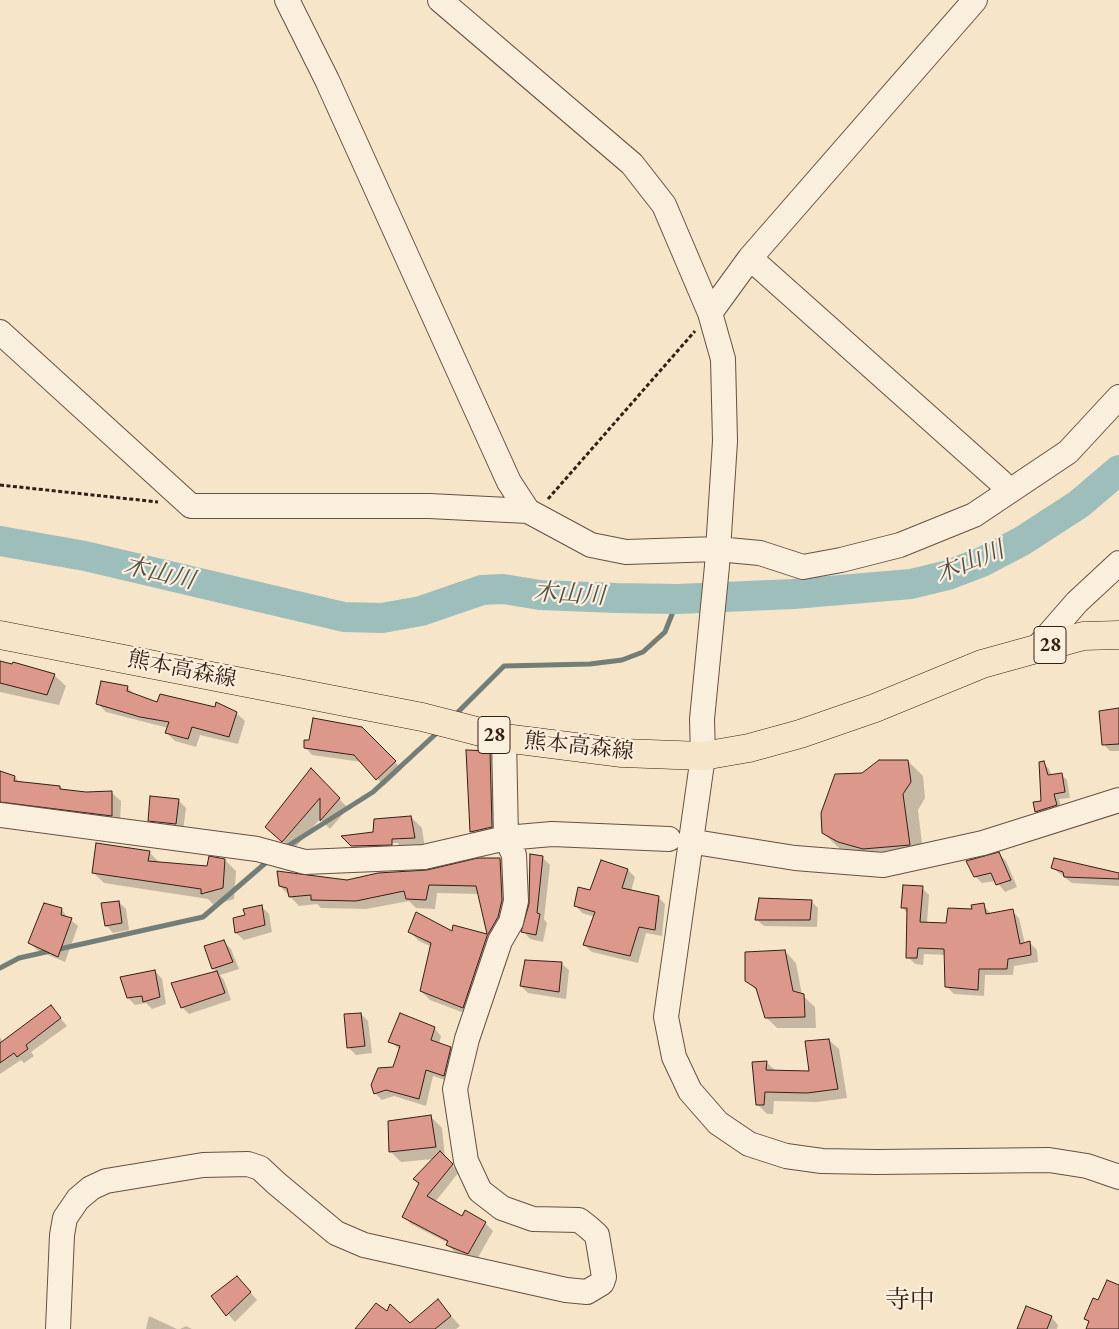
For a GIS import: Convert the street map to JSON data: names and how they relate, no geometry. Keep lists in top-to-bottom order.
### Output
{
  "streets": {
    "main road": ["28", "熊本高森線"]
  },
  "districts": ["寺中"],
  "water": ["木山川"]
}
